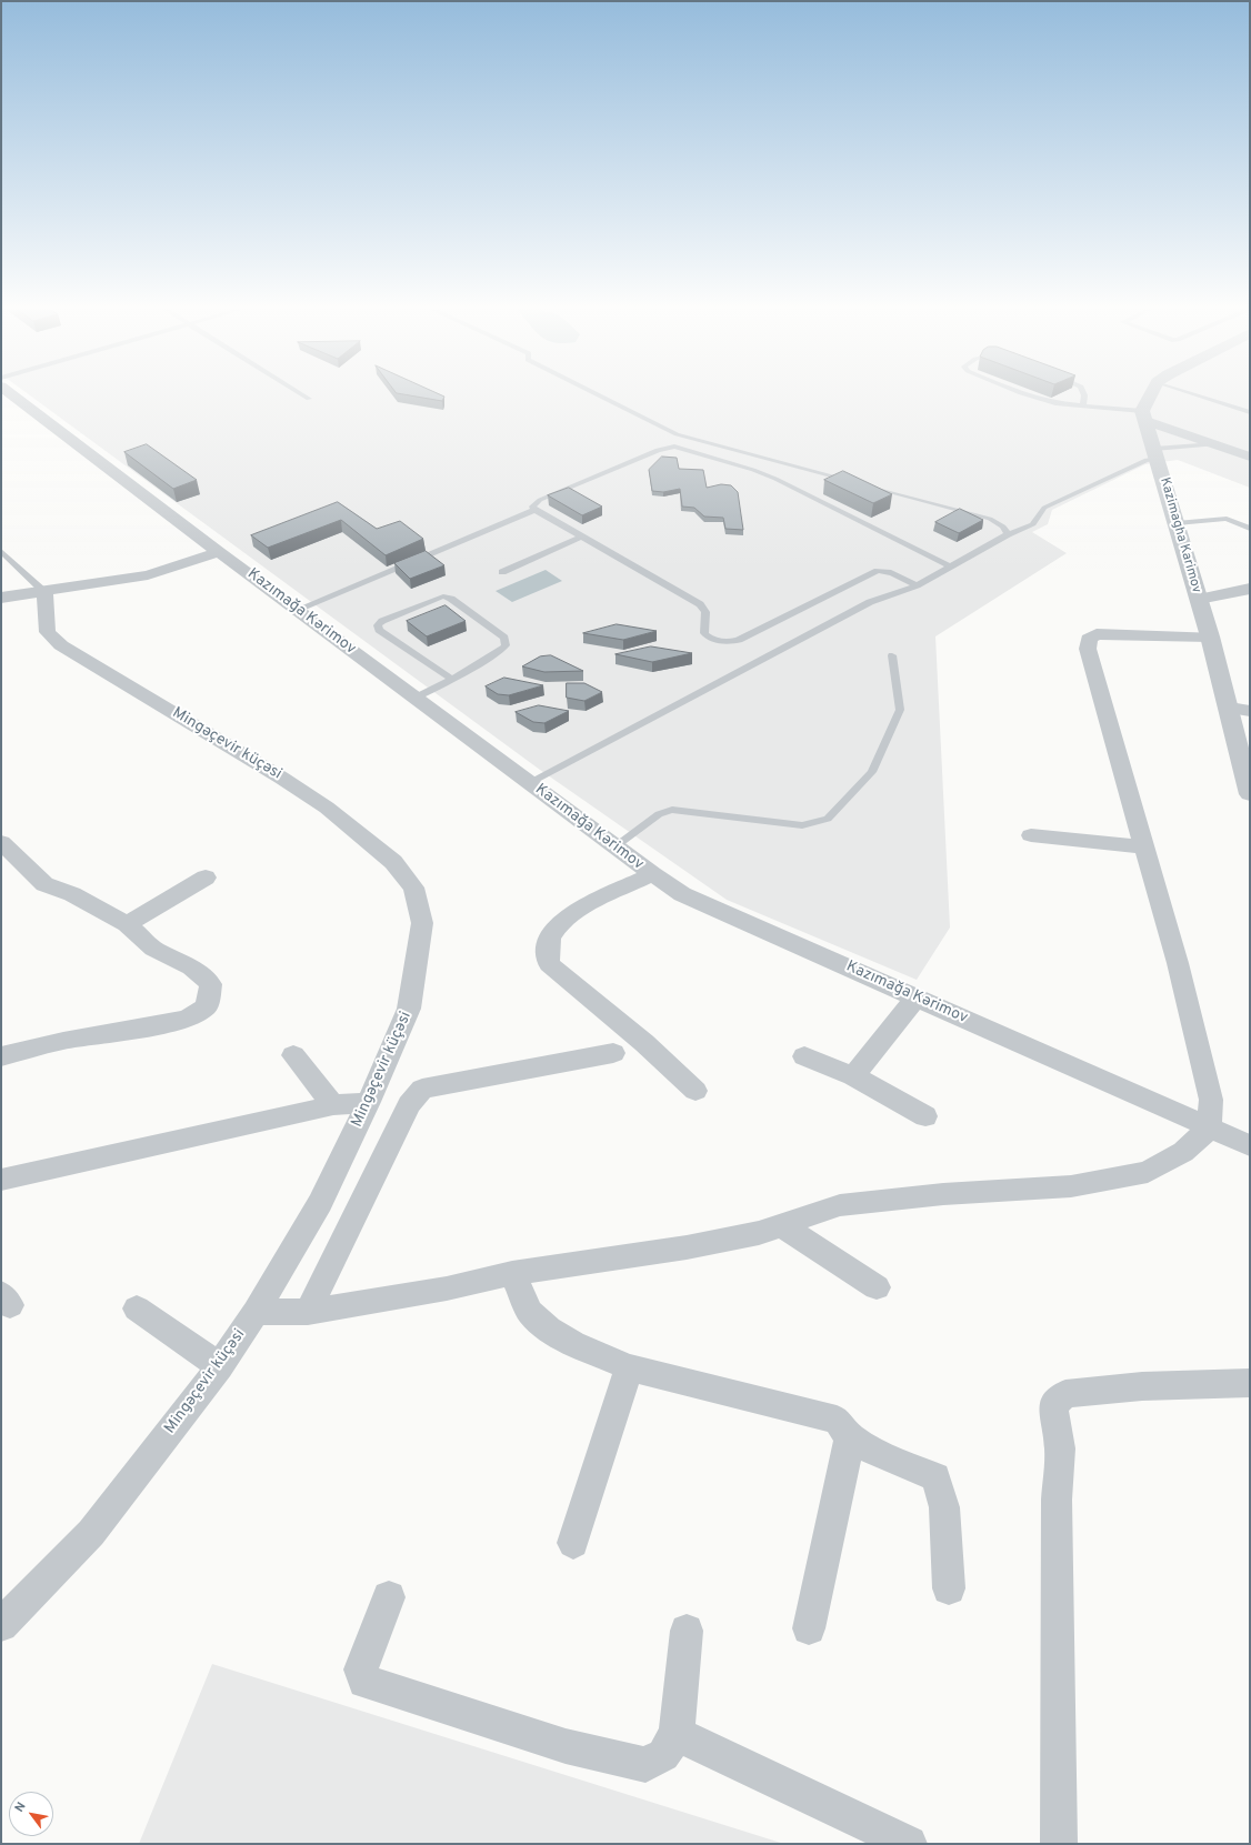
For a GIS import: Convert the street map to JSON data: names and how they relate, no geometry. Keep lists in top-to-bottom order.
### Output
{
  "streets": {
    "street": ["Kazimagha Karimov", "Kazımağa Kərimov", "Mingəçevir küçəsi"]
  },
  "north": "top left"
}
